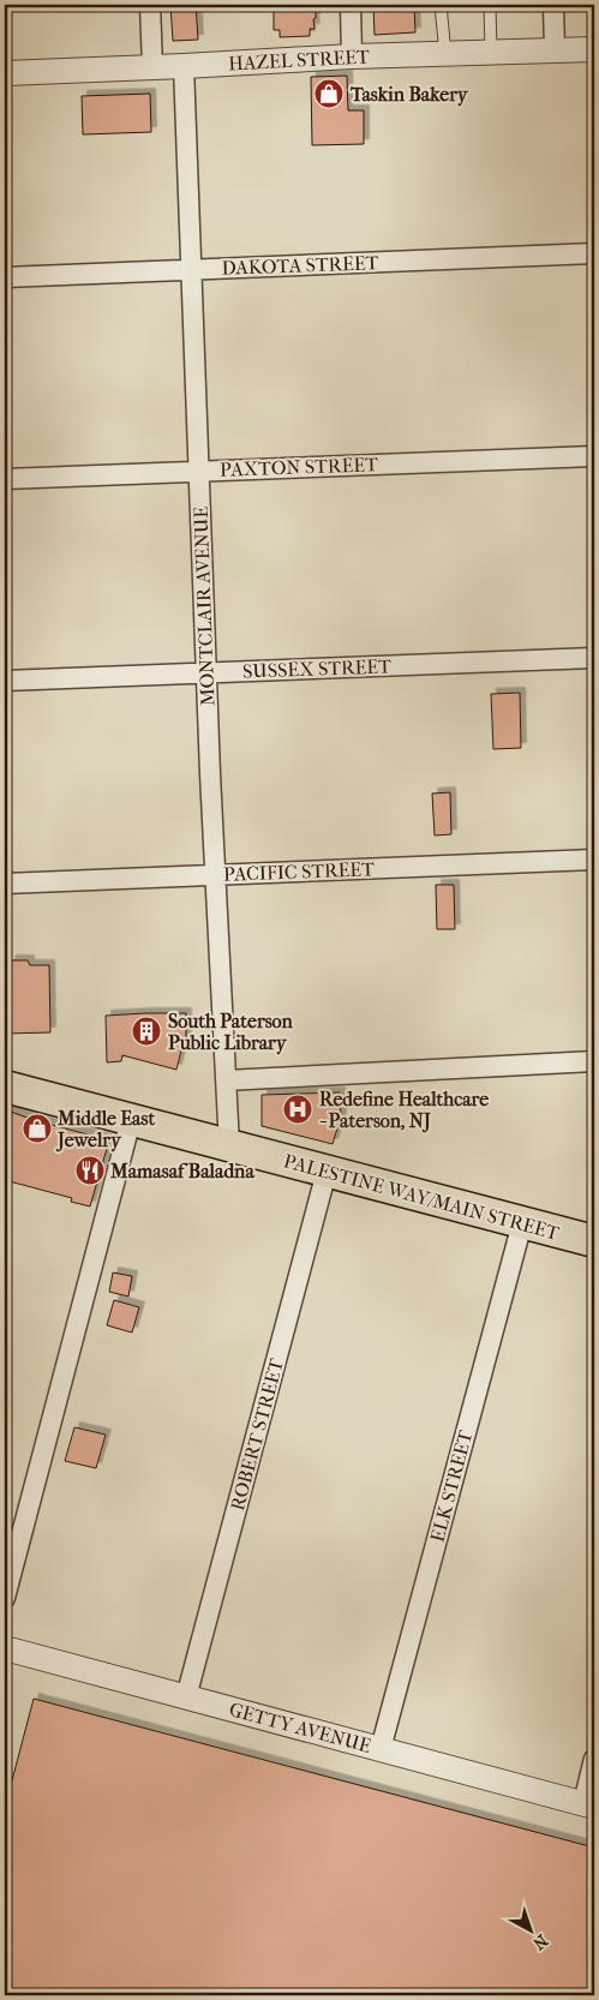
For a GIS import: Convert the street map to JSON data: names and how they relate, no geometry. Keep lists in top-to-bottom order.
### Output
{
  "streets": {
    "main road": ["PALESTINE WAY/MAIN STREET"],
    "street": [
      "HAZEL STREET",
      "DAKOTA STREET",
      "PAXTON STREET",
      "MONTCLAIR AVENUE",
      "SUSSEX STREET",
      "PACIFIC STREET",
      "ROBERT STREET",
      "ELK STREET",
      "GETTY AVENUE"
    ]
  },
  "crossings": [
    ["HAZEL STREET", "MONTCLAIR AVENUE"],
    ["DAKOTA STREET", "MONTCLAIR AVENUE"],
    ["PAXTON STREET", "MONTCLAIR AVENUE"],
    ["MONTCLAIR AVENUE", "SUSSEX STREET"],
    ["MONTCLAIR AVENUE", "PACIFIC STREET"],
    ["MONTCLAIR AVENUE", "PALESTINE WAY/MAIN STREET"],
    ["PALESTINE WAY/MAIN STREET", "ROBERT STREET"],
    ["PALESTINE WAY/MAIN STREET", "ELK STREET"],
    ["ROBERT STREET", "GETTY AVENUE"],
    ["ELK STREET", "GETTY AVENUE"]
  ],
  "places": {
    "shop": ["Taskin Bakery", "Middle East Jewelry"],
    "building": ["South Paterson Public Library"],
    "hospital": ["Redefine Healthcare - Paterson, NJ"],
    "restaurant": ["Mamasaf Baladna"]
  },
  "north": "bottom right"
}
